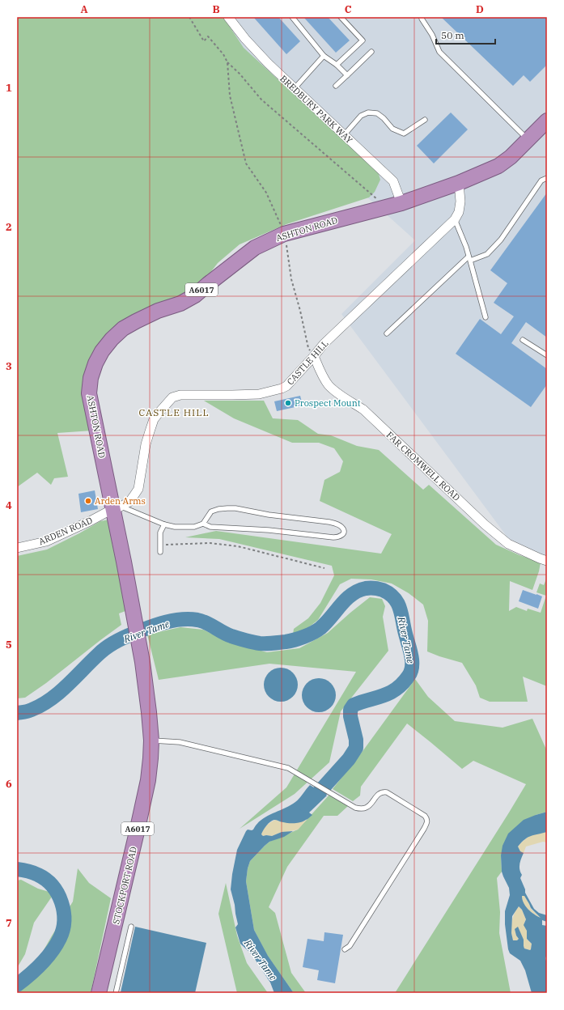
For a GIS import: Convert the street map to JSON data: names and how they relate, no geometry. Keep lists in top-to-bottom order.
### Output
{
  "streets": {
    "highway": ["ASHTON ROAD", "A6017", "STOCKPORT ROAD"],
    "street": [
      "BREDBURY PARK WAY",
      "CASTLE HILL",
      "FAR CROMWELL ROAD",
      "ARDEN ROAD"
    ]
  },
  "crossings": [
    ["BREDBURY PARK WAY", "ASHTON ROAD"],
    ["ASHTON ROAD", "CASTLE HILL"],
    ["ASHTON ROAD", "ARDEN ROAD"],
    ["ASHTON ROAD", "STOCKPORT ROAD"],
    ["CASTLE HILL", "FAR CROMWELL ROAD"],
    ["CASTLE HILL", "ARDEN ROAD"]
  ],
  "districts": ["CASTLE HILL"],
  "water": ["River Tame"],
  "places": ["Prospect Mount", "Arden Arms"],
  "scale_bar": "50 m",
  "grid": {
    "columns": [
      "A",
      "B",
      "C",
      "D"
    ],
    "rows": [
      "1",
      "2",
      "3",
      "4",
      "5",
      "6",
      "7"
    ]
  }
}
